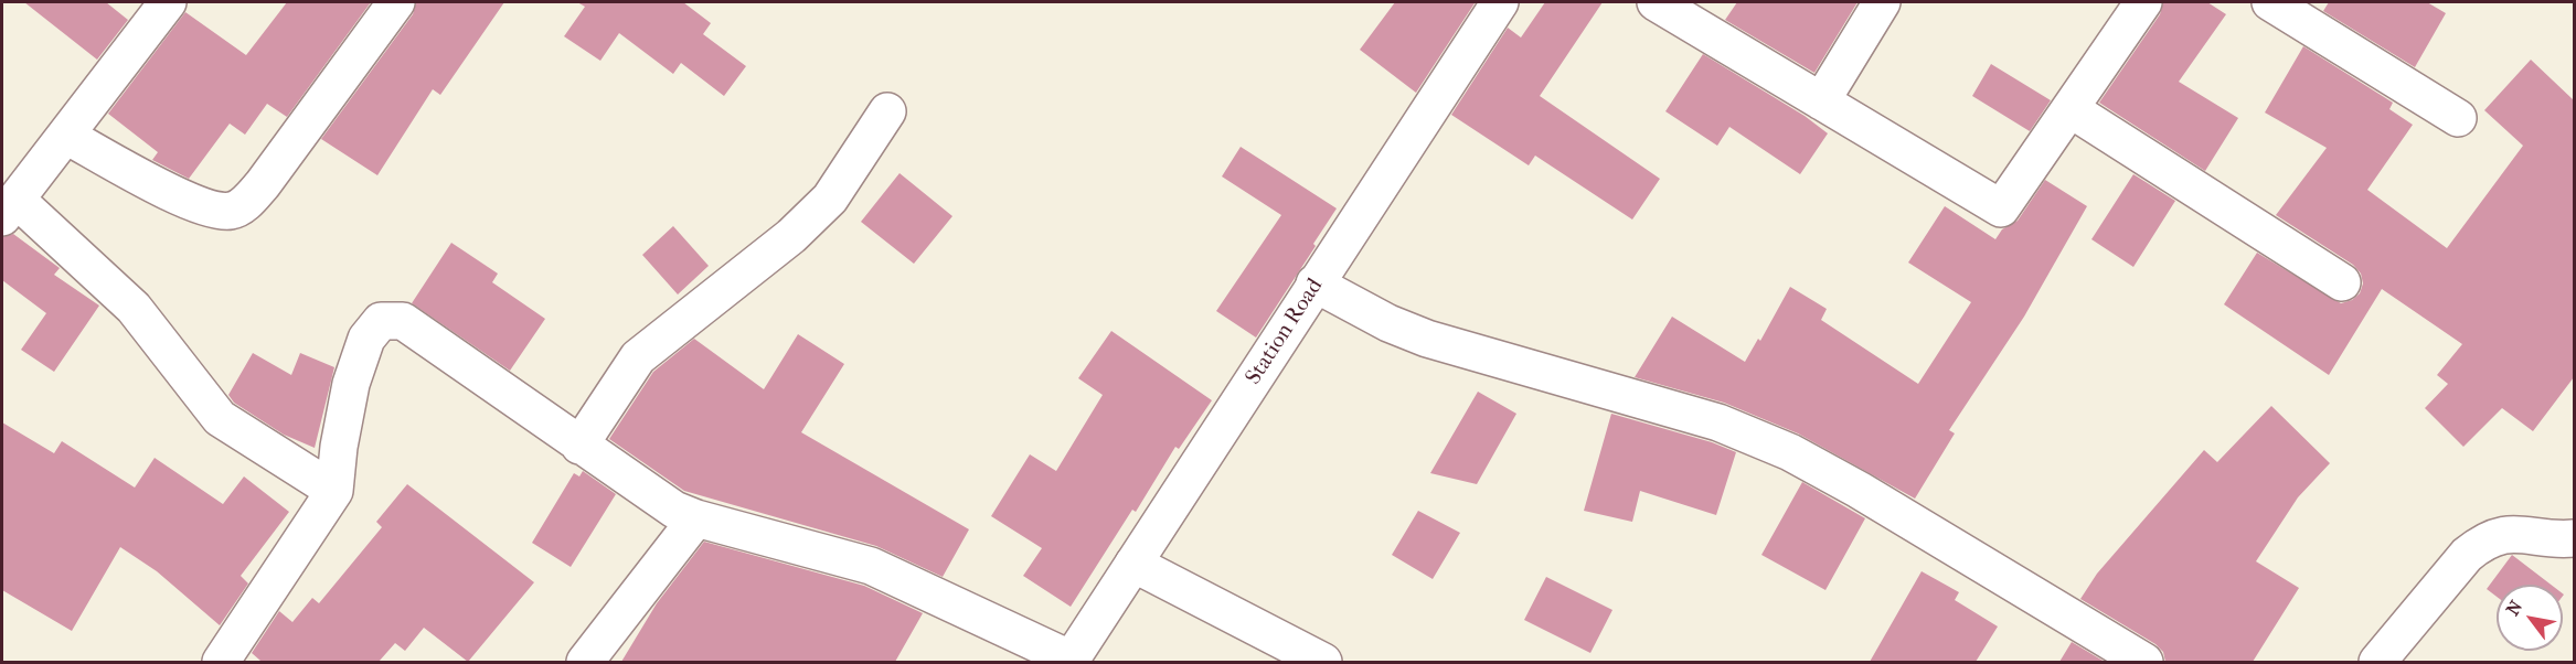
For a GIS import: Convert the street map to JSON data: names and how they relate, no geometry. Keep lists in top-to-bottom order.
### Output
{
  "streets": {
    "street": ["Station Road"]
  },
  "north": "top left"
}
